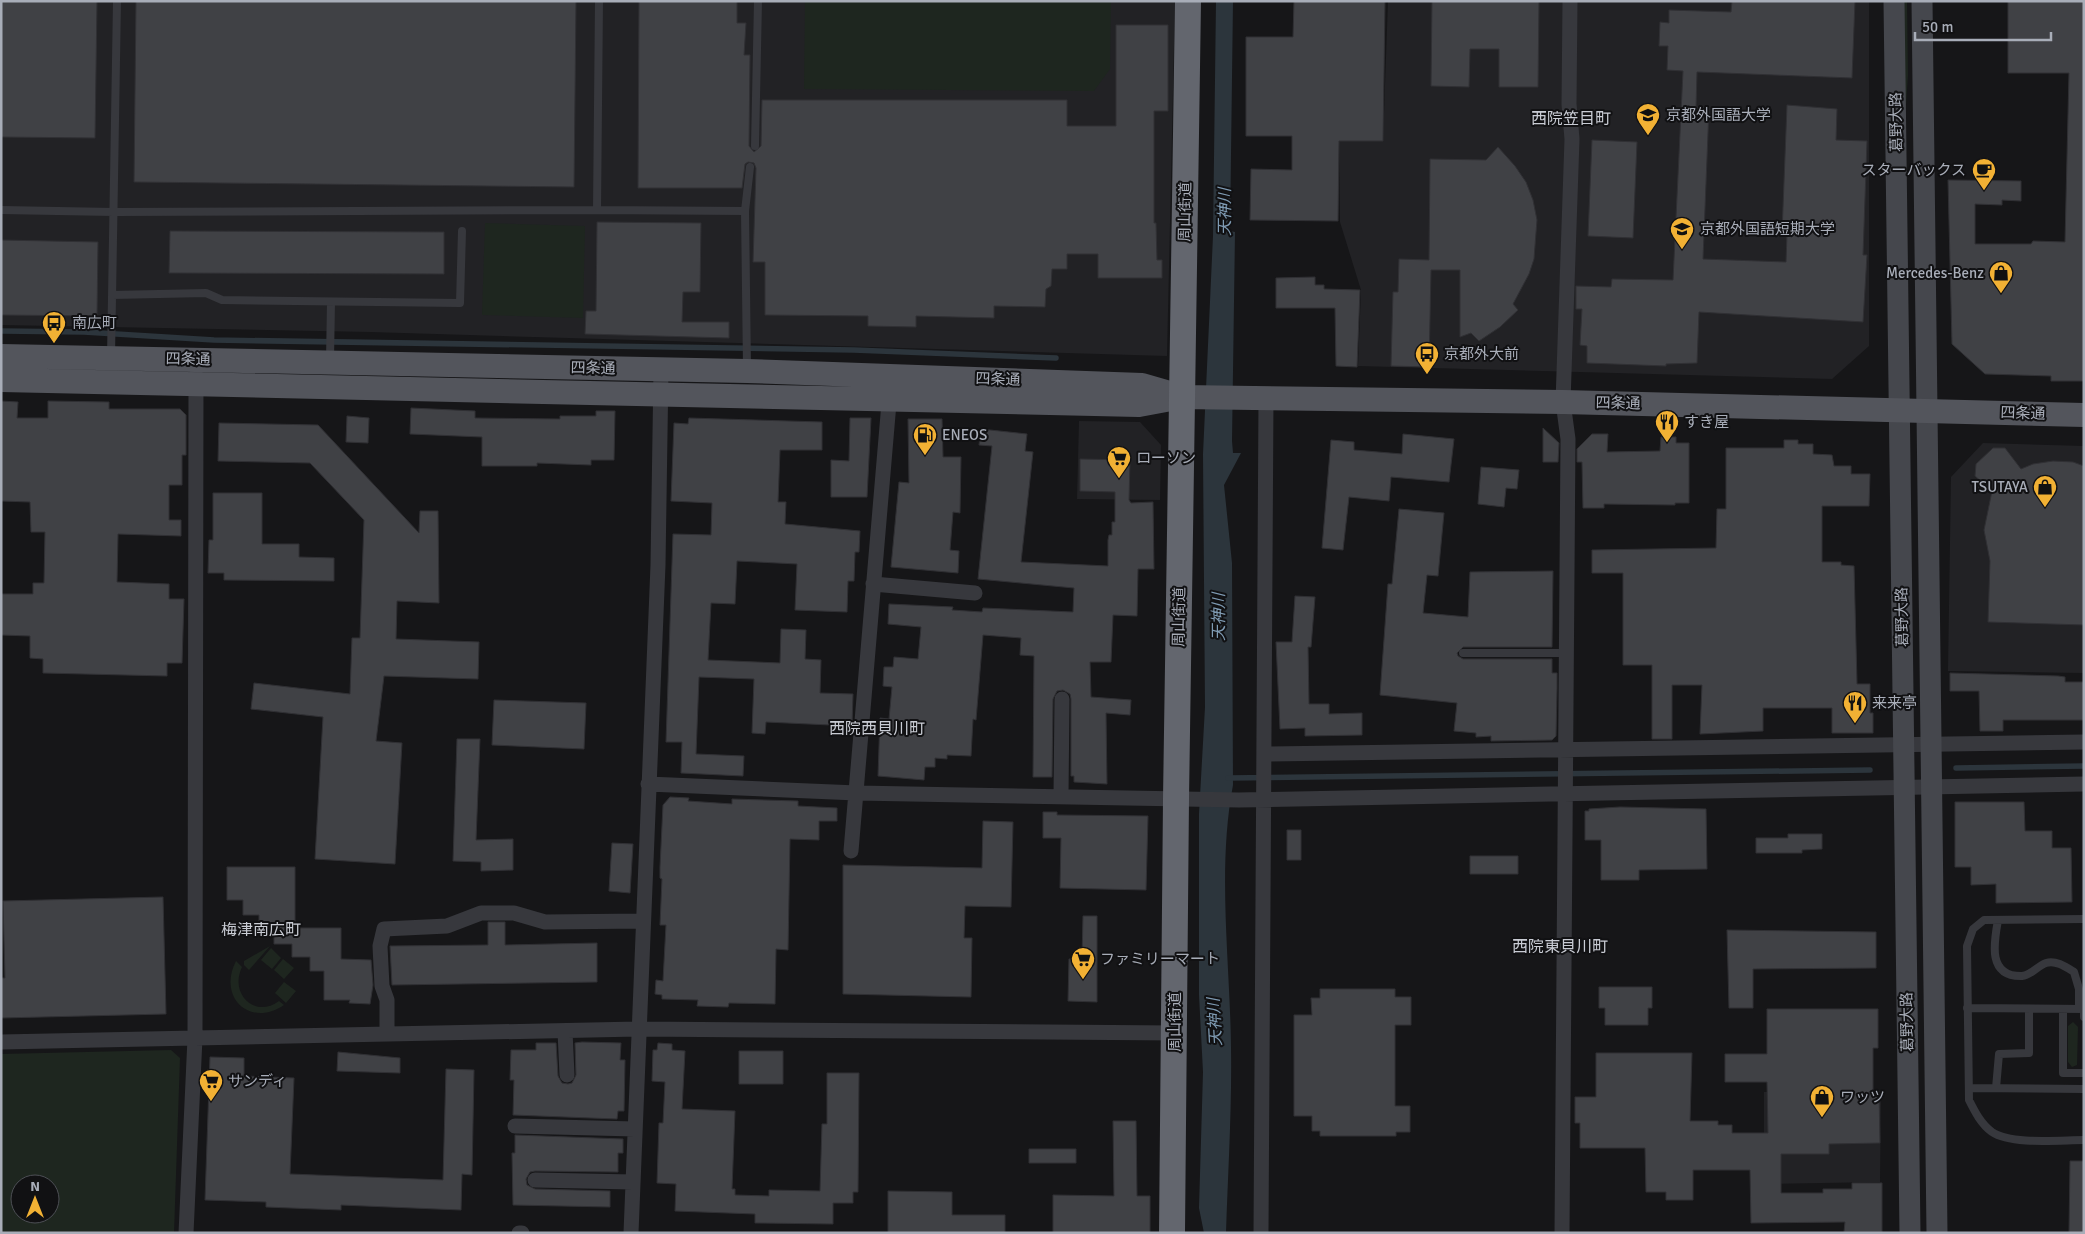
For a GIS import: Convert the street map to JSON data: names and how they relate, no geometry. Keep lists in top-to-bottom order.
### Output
{
  "streets": {
    "highway": ["周山街道"],
    "main road": ["四条通"],
    "street": ["葛野大路"]
  },
  "crossings": [
    ["葛野大路", "四条通"],
    ["周山街道", "四条通"]
  ],
  "districts": [
    "西院笠目町",
    "西院西貝川町",
    "梅津南広町",
    "西院東貝川町"
  ],
  "water": ["天神川"],
  "places": {
    "school or university": ["京都外国語大学", "京都外国語短期大学"],
    "cafe": ["スターバックス"],
    "shop": ["Mercedes-Benz", "TSUTAYA", "ワッツ"],
    "bus stop": ["南広町", "京都外大前"],
    "restaurant": ["すき屋", "来来亭"],
    "fuel station": ["ENEOS"],
    "supermarket": ["ローソン", "ファミリーマート", "サンディ"]
  },
  "scale_bar": "50 m",
  "north": "top"
}
